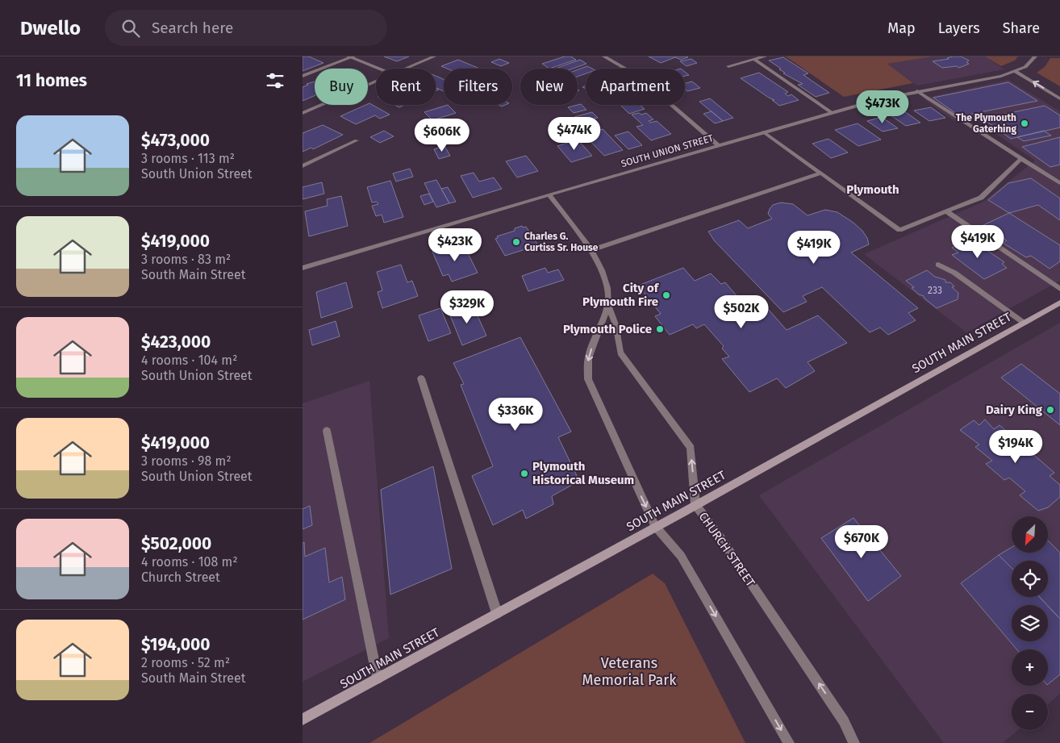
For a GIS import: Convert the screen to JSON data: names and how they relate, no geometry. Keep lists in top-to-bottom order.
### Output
{
  "streets": {
    "main road": ["SOUTH MAIN STREET"],
    "street": ["SOUTH UNION STREET", "CHURCH STREET"]
  },
  "crossings": [
    ["SOUTH UNION STREET", "CHURCH STREET"],
    ["SOUTH MAIN STREET", "CHURCH STREET"]
  ],
  "districts": ["Plymouth"],
  "parks": ["Veterans Memorial Park"],
  "places": [
    "The Plymouth Gaterhing",
    "Charles G. Curtiss Sr. House",
    "City of Plymouth Fire",
    "Plymouth Police",
    "Dairy King",
    "Plymouth Historical Museum"
  ],
  "house_numbers": ["233"],
  "north": "bottom left",
  "page": {
    "header": "Dwello",
    "search": "Search here",
    "nav": ["Map", "Layers", "Share"],
    "heading": "11 homes",
    "chip": [
      "Buy",
      "Rent",
      "Filters",
      "New",
      "Apartment"
    ],
    "price": [
      "$473K",
      "$474K",
      "$606K",
      "$419K",
      "$423K",
      "$419K",
      "$329K",
      "$502K",
      "$336K",
      "$194K",
      "$670K"
    ],
    "list": [
      {
        "name": "$473,000",
        "note": "3 rooms · 113 m² · South Union Street"
      },
      {
        "name": "$419,000",
        "note": "3 rooms · 83 m² · South Main Street"
      },
      {
        "name": "$423,000",
        "note": "4 rooms · 104 m² · South Union Street"
      },
      {
        "name": "$419,000",
        "note": "3 rooms · 98 m² · South Union Street"
      },
      {
        "name": "$502,000",
        "note": "4 rooms · 108 m² · Church Street"
      },
      {
        "name": "$194,000",
        "note": "2 rooms · 52 m² · South Main Street"
      }
    ],
    "map_buttons": ["+", "−"]
  }
}
